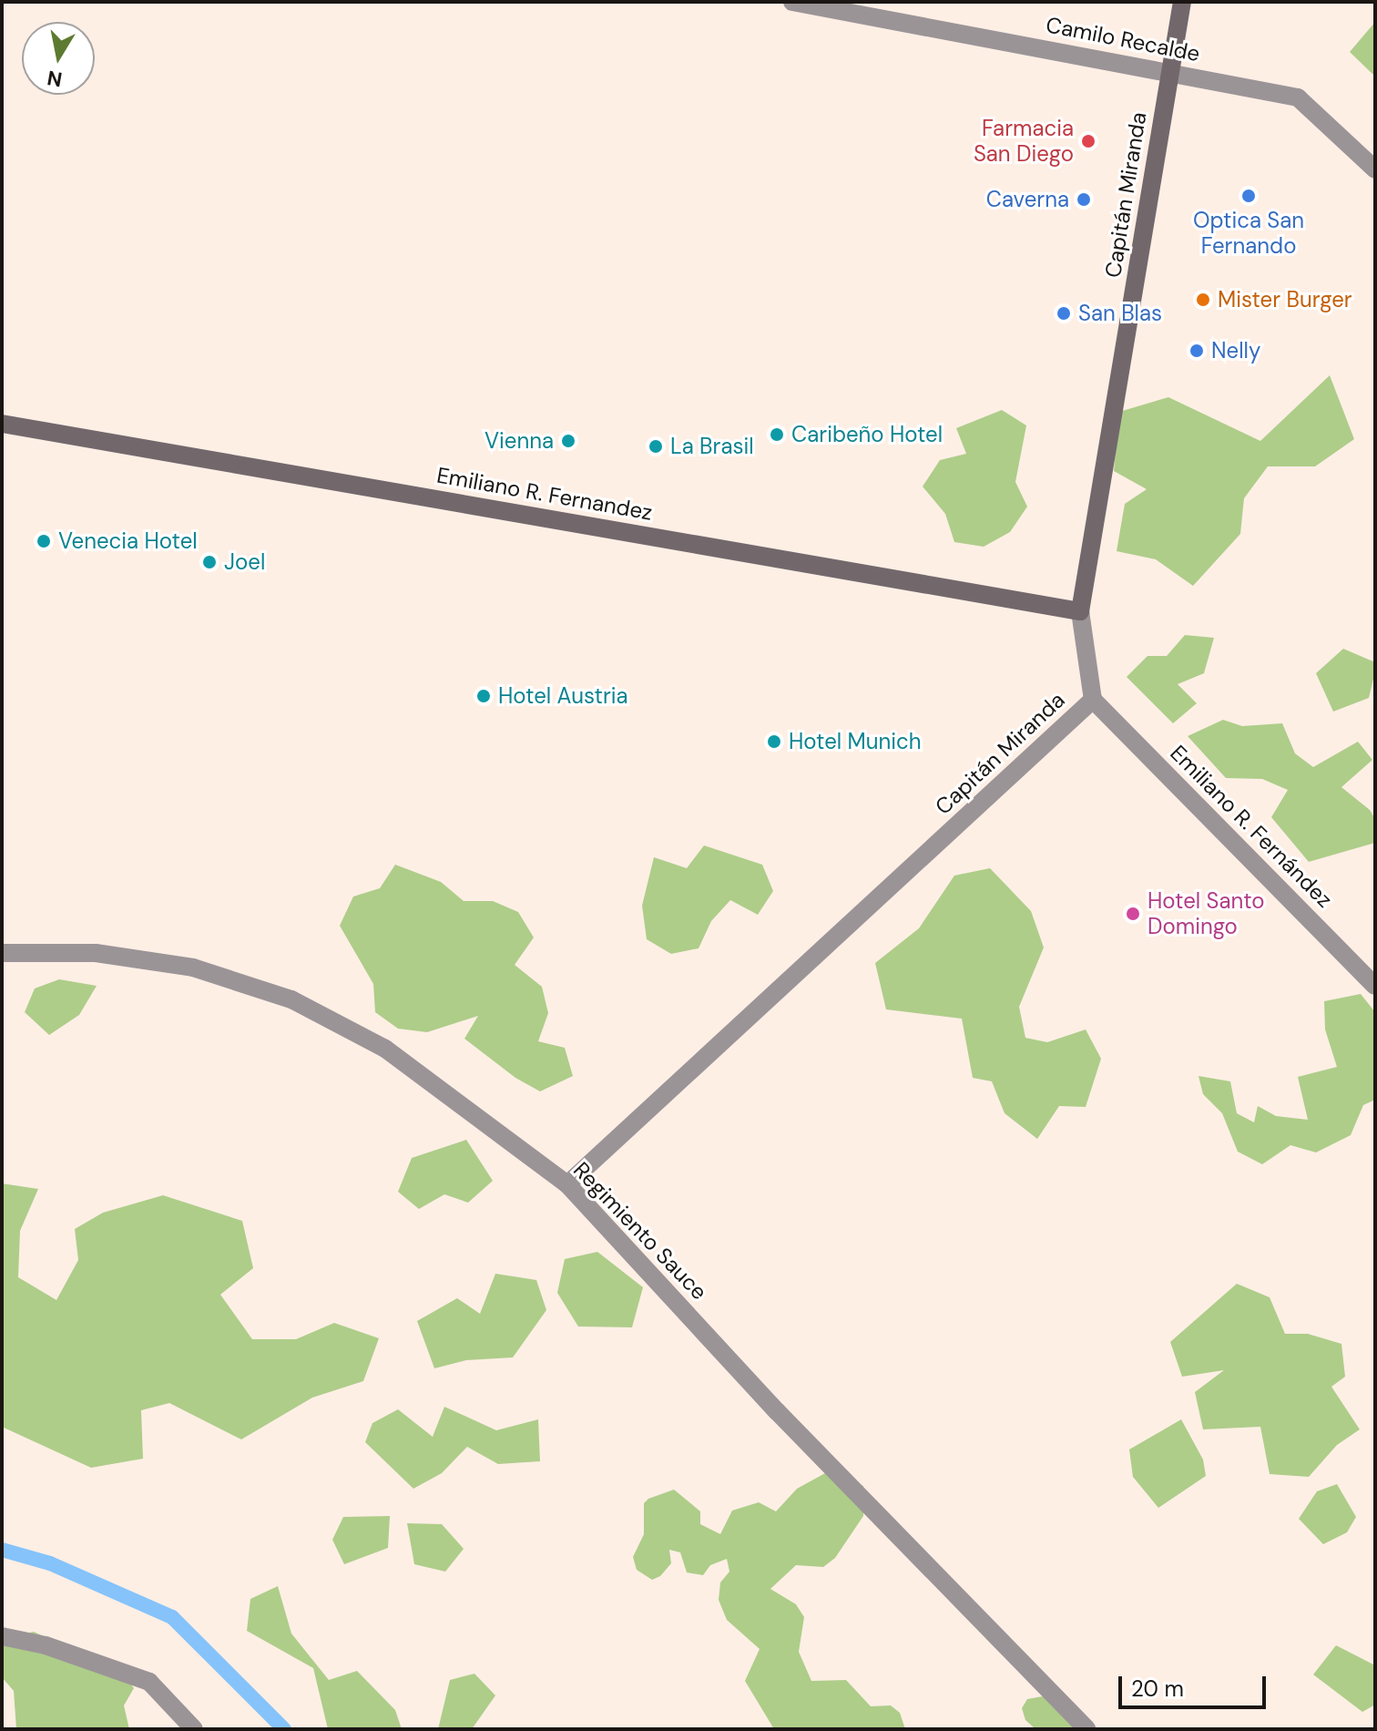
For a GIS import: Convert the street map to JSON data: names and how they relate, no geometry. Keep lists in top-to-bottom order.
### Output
{
  "streets": {
    "street": [
      "Camilo Recalde",
      "Capitán Miranda",
      "Emiliano R. Fernandez",
      "Emiliano R. Fernández",
      "Regimiento Sauce"
    ]
  },
  "crossings": [
    ["Camilo Recalde", "Capitán Miranda"],
    ["Capitán Miranda", "Emiliano R. Fernandez"],
    ["Capitán Miranda", "Emiliano R. Fernández"],
    ["Capitán Miranda", "Regimiento Sauce"]
  ],
  "places": [
    "Farmacia San Diego",
    "Optica San Fernando",
    "Caverna",
    "Mister Burger",
    "San Blas",
    "Nelly",
    "Caribeño Hotel",
    "Vienna",
    "La Brasil",
    "Venecia Hotel",
    "Joel",
    "Hotel Austria",
    "Hotel Munich",
    "Hotel Santo Domingo"
  ],
  "scale_bar": "20 m",
  "north": "bottom"
}
